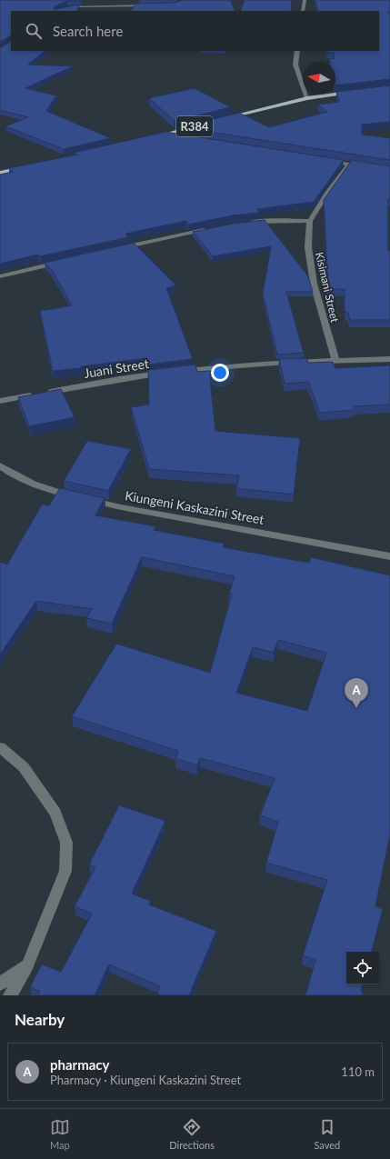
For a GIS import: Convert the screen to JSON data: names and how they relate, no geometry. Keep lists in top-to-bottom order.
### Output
{
  "streets": {
    "main road": ["R384"],
    "street": ["Kisimani Street", "Juani Street", "Kiungeni Kaskazini Street"]
  },
  "crossings": [
    ["Kisimani Street", "Juani Street"]
  ],
  "north": "left",
  "page": {
    "search": "Search here",
    "pins": "A",
    "heading": "Nearby",
    "list": [
      {
        "mark": "A",
        "name": "pharmacy",
        "note": "Pharmacy · Kiungeni Kaskazini Street",
        "value": "110 m"
      }
    ],
    "nav": ["Map", "Directions", "Saved"]
  }
}
